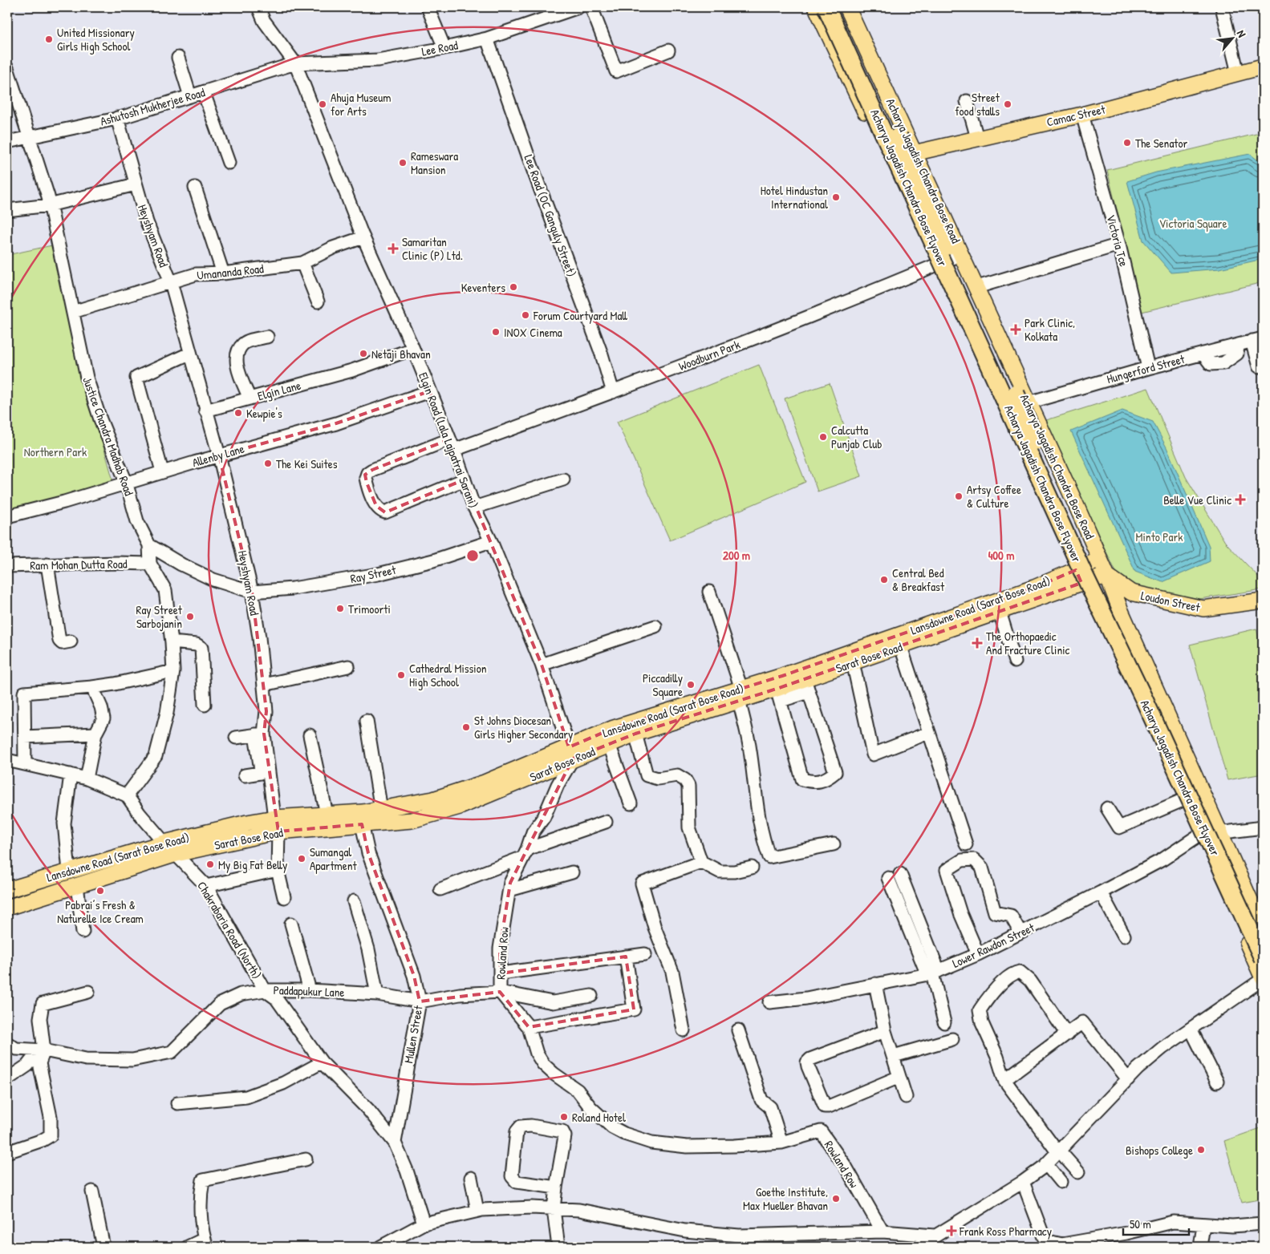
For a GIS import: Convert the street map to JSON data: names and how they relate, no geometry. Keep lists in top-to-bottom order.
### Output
{
  "streets": {
    "highway": ["Acharya Jagadish Chandra Bose Flyover"],
    "main road": [
      "Camac Street",
      "Acharya Jagadish Chandra Bose Road",
      "Loudon Street",
      "Lansdowne Road (Sarat Bose Road)",
      "Sarat Bose Road"
    ],
    "street": [
      "Lee Road",
      "Ashutosh Mukherjee Road",
      "Lee Road (OC Ganguly Street)",
      "Heyshyam Road",
      "Victoria Tce",
      "Umananda Road",
      "Woodburn Park",
      "Hungerford Street",
      "Elgin Lane",
      "Justice Chandra Madhab Road",
      "Elgin Road (Lala Lajpatrai Sarani)",
      "Allenby Lane",
      "Ram Mohan Dutta Road",
      "Ray Street",
      "Chakrabaria Road (North)",
      "Lower Rawdon Street",
      "Rowland Row",
      "Paddapukur Lane",
      "Mullen Street"
    ]
  },
  "crossings": [
    ["Lee Road", "Ashutosh Mukherjee Road"],
    ["Lee Road", "Lee Road (OC Ganguly Street)"],
    ["Lee Road", "Elgin Road (Lala Lajpatrai Sarani)"],
    ["Ashutosh Mukherjee Road", "Heyshyam Road"],
    ["Ashutosh Mukherjee Road", "Justice Chandra Madhab Road"],
    ["Ashutosh Mukherjee Road", "Elgin Road (Lala Lajpatrai Sarani)"],
    ["Camac Street", "Acharya Jagadish Chandra Bose Road"],
    ["Camac Street", "Victoria Tce"],
    ["Acharya Jagadish Chandra Bose Road", "Woodburn Park"],
    ["Acharya Jagadish Chandra Bose Road", "Hungerford Street"],
    ["Acharya Jagadish Chandra Bose Road", "Loudon Street"],
    ["Acharya Jagadish Chandra Bose Road", "Lansdowne Road (Sarat Bose Road)"],
    ["Acharya Jagadish Chandra Bose Road", "Sarat Bose Road"],
    ["Lee Road (OC Ganguly Street)", "Woodburn Park"],
    ["Heyshyam Road", "Umananda Road"],
    ["Heyshyam Road", "Elgin Lane"],
    ["Heyshyam Road", "Allenby Lane"],
    ["Heyshyam Road", "Ray Street"],
    ["Heyshyam Road", "Lansdowne Road (Sarat Bose Road)"],
    ["Heyshyam Road", "Sarat Bose Road"],
    ["Victoria Tce", "Hungerford Street"],
    ["Umananda Road", "Justice Chandra Madhab Road"],
    ["Umananda Road", "Elgin Road (Lala Lajpatrai Sarani)"],
    ["Woodburn Park", "Elgin Road (Lala Lajpatrai Sarani)"],
    ["Elgin Lane", "Elgin Road (Lala Lajpatrai Sarani)"],
    ["Justice Chandra Madhab Road", "Allenby Lane"],
    ["Justice Chandra Madhab Road", "Ram Mohan Dutta Road"],
    ["Justice Chandra Madhab Road", "Chakrabaria Road (North)"],
    ["Elgin Road (Lala Lajpatrai Sarani)", "Allenby Lane"],
    ["Elgin Road (Lala Lajpatrai Sarani)", "Ray Street"],
    ["Elgin Road (Lala Lajpatrai Sarani)", "Lansdowne Road (Sarat Bose Road)"],
    ["Elgin Road (Lala Lajpatrai Sarani)", "Sarat Bose Road"],
    ["Elgin Road (Lala Lajpatrai Sarani)", "Rowland Row"],
    ["Loudon Street", "Sarat Bose Road"],
    ["Lansdowne Road (Sarat Bose Road)", "Sarat Bose Road"],
    ["Lansdowne Road (Sarat Bose Road)", "Chakrabaria Road (North)"],
    ["Lansdowne Road (Sarat Bose Road)", "Rowland Row"],
    ["Sarat Bose Road", "Chakrabaria Road (North)"],
    ["Sarat Bose Road", "Rowland Row"],
    ["Sarat Bose Road", "Mullen Street"],
    ["Chakrabaria Road (North)", "Paddapukur Lane"],
    ["Chakrabaria Road (North)", "Mullen Street"],
    ["Rowland Row", "Paddapukur Lane"],
    ["Paddapukur Lane", "Mullen Street"]
  ],
  "parks": ["Victoria Square", "Northern Park", "Minto Park"],
  "places": {
    "other": [
      "United Missionary Girls High School",
      "Ahuja Museum for Arts",
      "Street food stalls",
      "The Senator",
      "Rameswara Mansion",
      "Hotel Hindustan International",
      "Keventers",
      "Forum Courtyard Mall",
      "INOX Cinema",
      "Netaji Bhavan",
      "Kewpie's",
      "Calcutta Punjab Club",
      "The Kei Suites",
      "Artsy Coffee & Culture",
      "Central Bed & Breakfast",
      "Trimoorti",
      "Ray Street Sarbojanin",
      "Cathedral Mission High School",
      "Piccadilly Square",
      "St Johns Diocesan Girls Higher Secondary",
      "Sumangal Apartment",
      "My Big Fat Belly",
      "Pabrai’s Fresh & Naturelle Ice Cream",
      "Roland Hotel",
      "Bishops College",
      "Goethe Institute, Max Mueller Bhavan"
    ],
    "health": [
      "Samaritan Clinic (P) Ltd.",
      "Park Clinic, Kolkata",
      "Belle Vue Clinic",
      "The Orthopaedic And Fracture Clinic",
      "Frank Ross Pharmacy"
    ]
  },
  "scale_bar": "50 m",
  "north": "top right",
  "rings": ["200 m", "400 m"]
}
